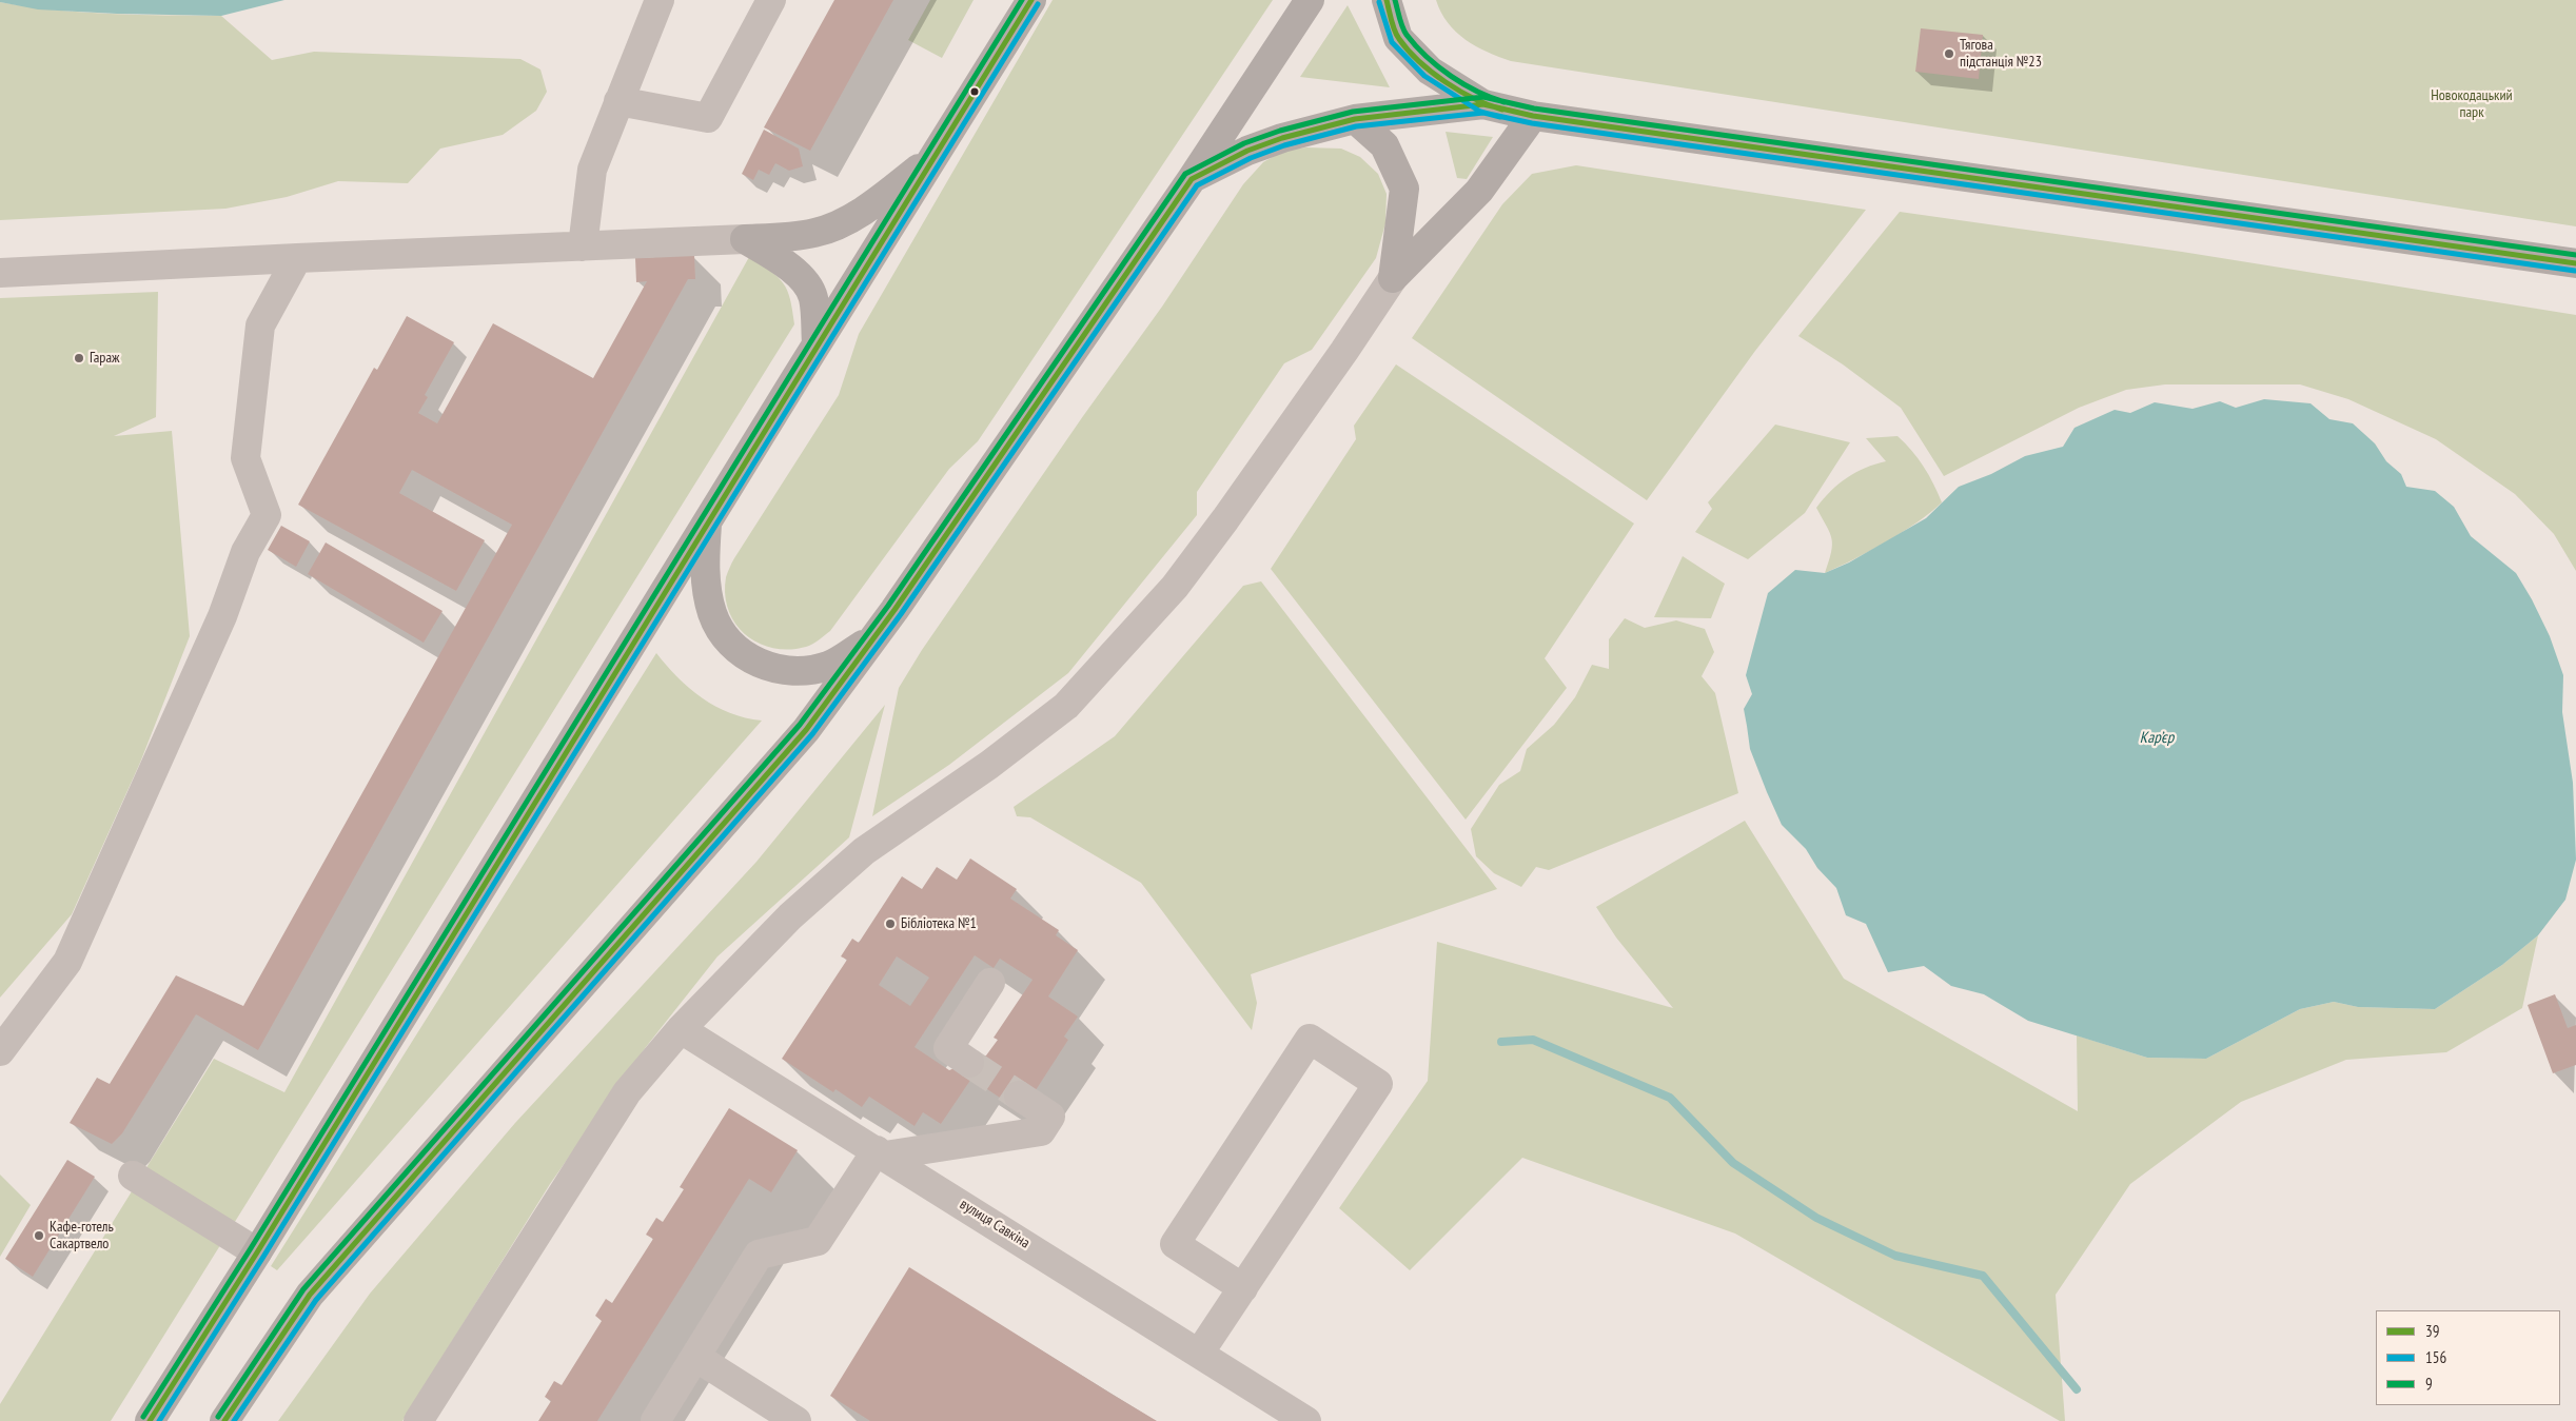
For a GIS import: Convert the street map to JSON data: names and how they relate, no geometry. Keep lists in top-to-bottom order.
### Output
{
  "streets": {
    "street": ["вулиця Савкіна"]
  },
  "water": ["Кар’єр"],
  "parks": ["Новокодацький парк"],
  "places": [
    "Тягова пiдстанцiя №23",
    "Гараж",
    "Бібліотека №1",
    "Кафе-готель Сакартвело"
  ],
  "lines": ["transit line 39", "transit line 9", "transit line 156"],
  "legend": ["39", "156", "9"]
}
